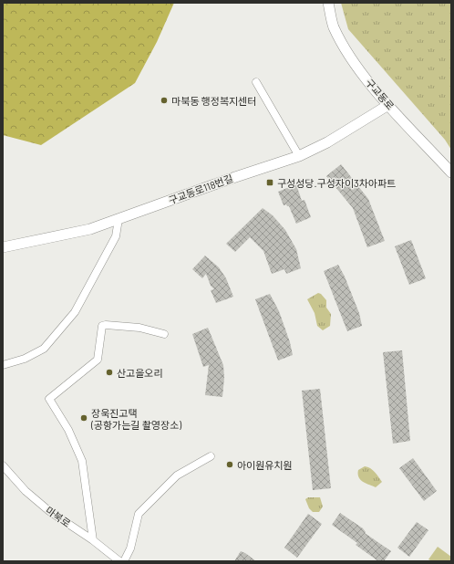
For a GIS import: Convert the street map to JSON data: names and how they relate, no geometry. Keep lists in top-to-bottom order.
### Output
{
  "streets": {
    "street": ["구교동로", "구교동로118번길", "마북로"]
  },
  "crossings": [
    ["구교동로", "구교동로118번길"]
  ],
  "places": {
    "other": [
      "마북동 행정복지센터",
      "산고을오리",
      "장욱진고택 (공항가는길 촬영장소)",
      "아이원유치원"
    ],
    "transit": ["구성성당.구성자이3차아파트"]
  }
}
